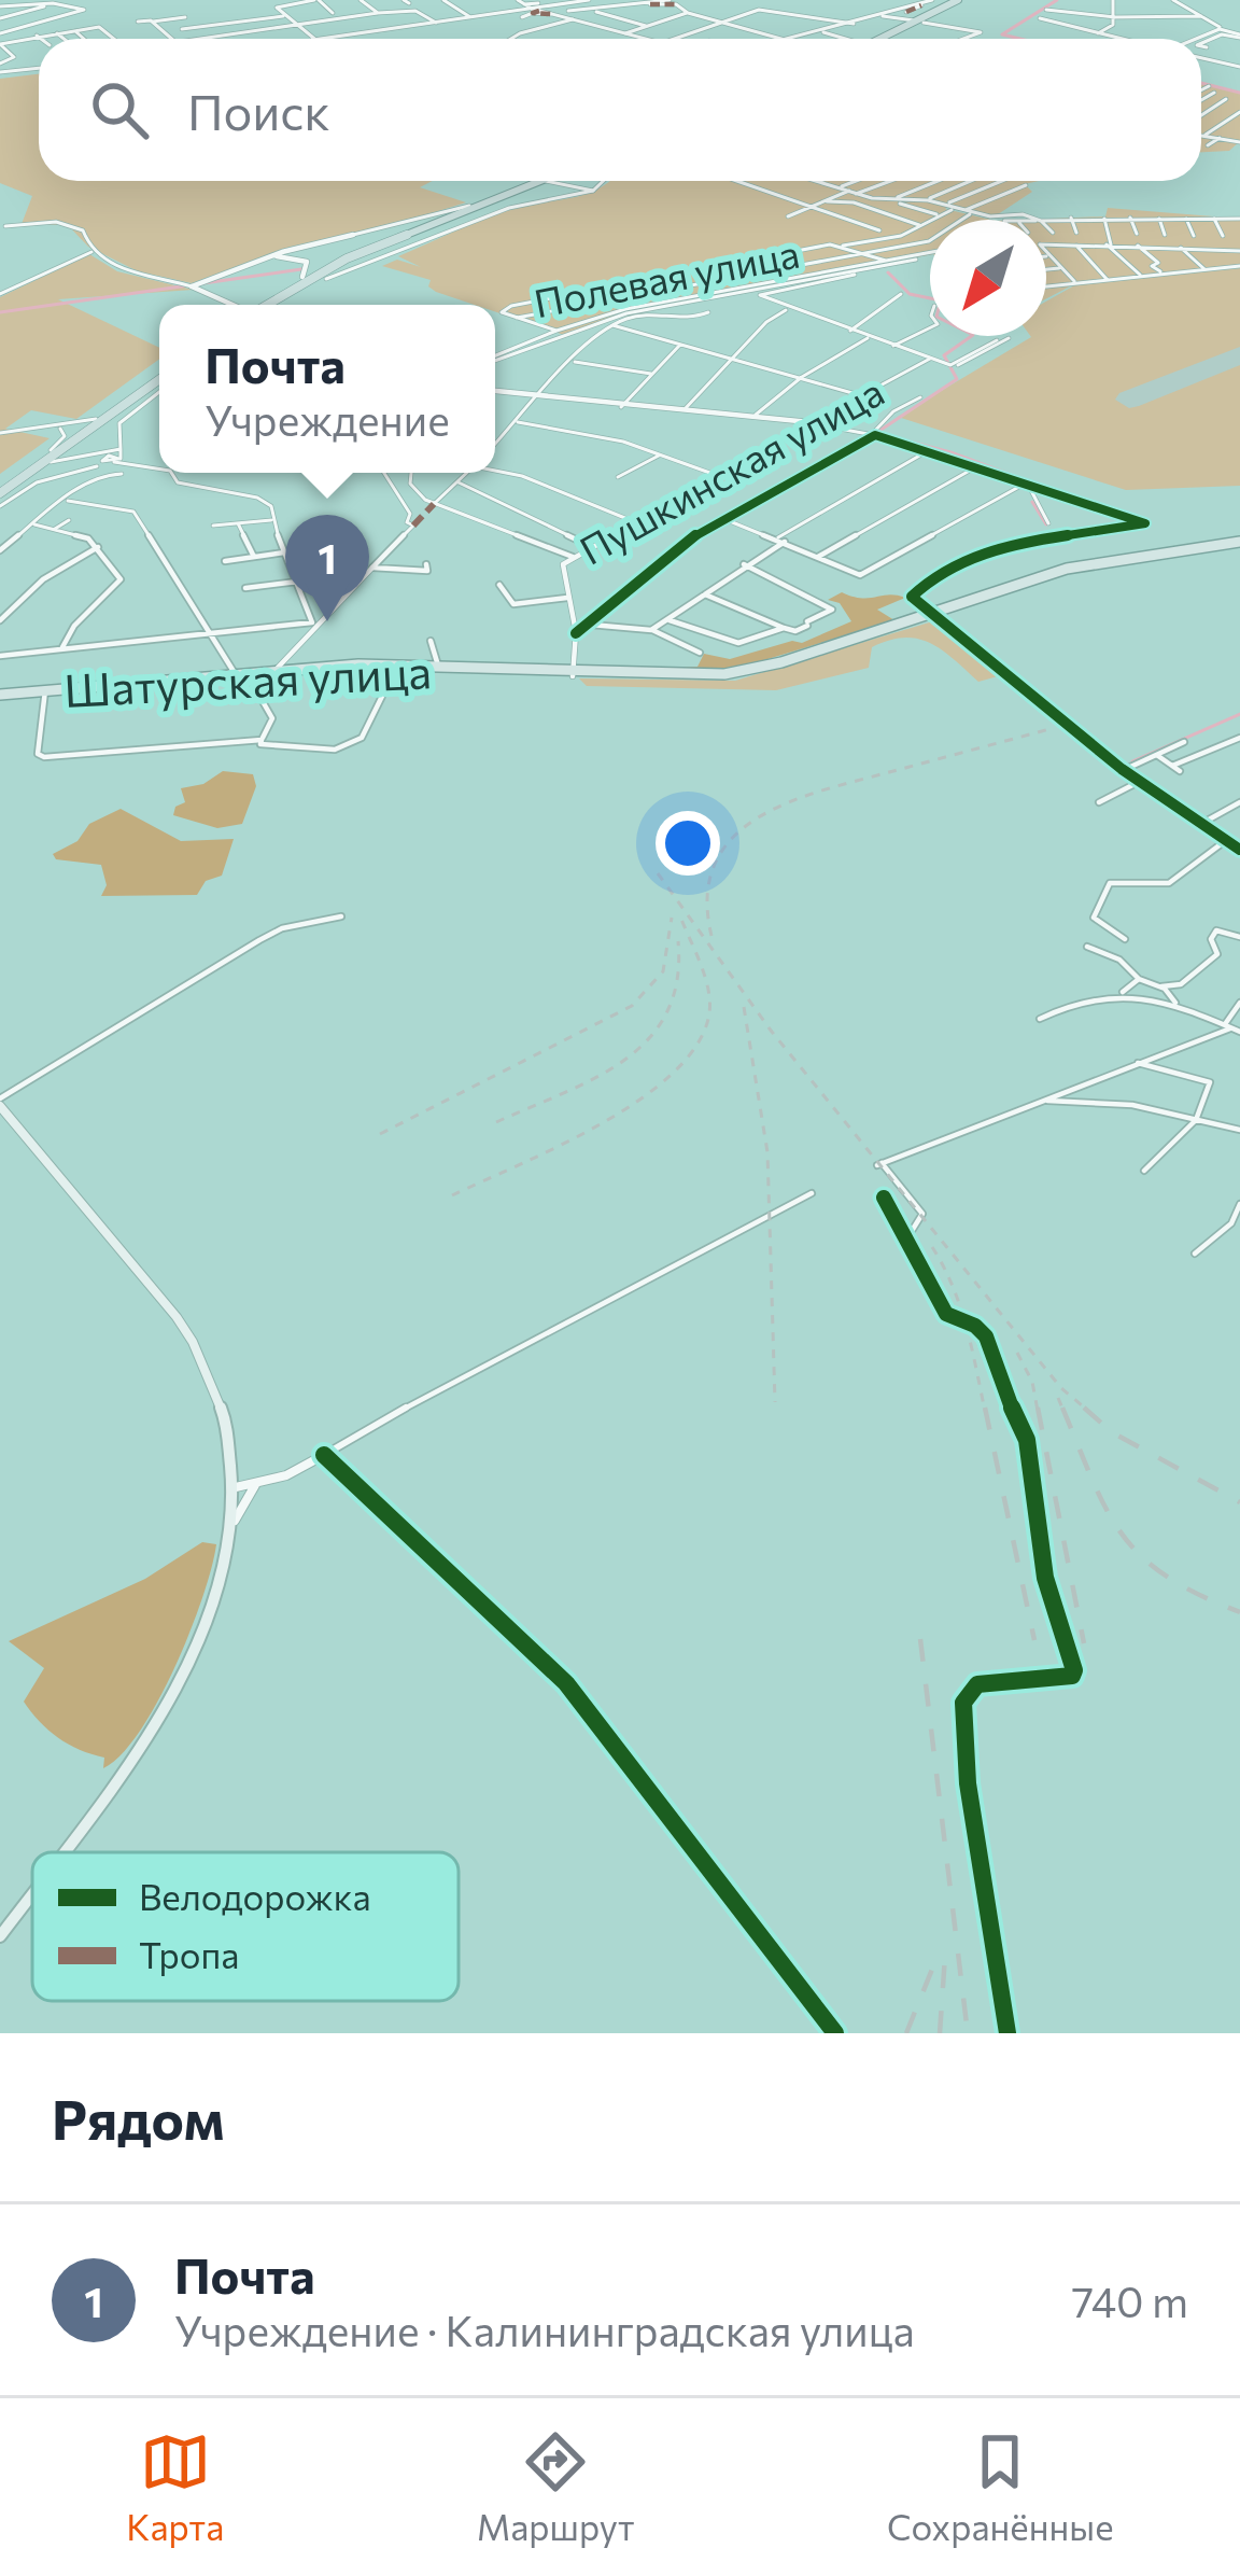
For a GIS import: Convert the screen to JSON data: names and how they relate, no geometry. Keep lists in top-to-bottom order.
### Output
{
  "streets": {
    "main road": ["Шатурская улица"],
    "street": ["Полевая улица", "Пушкинская улица"]
  },
  "crossings": [
    ["Пушкинская улица", "Шатурская улица"]
  ],
  "legend": ["Велодорожка", "Тропа"],
  "north": "bottom left",
  "page": {
    "search": "Поиск",
    "popup": ["Почта", "Учреждение"],
    "pins": "1",
    "heading": "Рядом",
    "list": [
      {
        "mark": "1",
        "name": "Почта",
        "note": "Учреждение · Калининградская улица",
        "value": "740 m"
      }
    ],
    "nav": ["Карта", "Маршрут", "Сохранённые"]
  }
}
